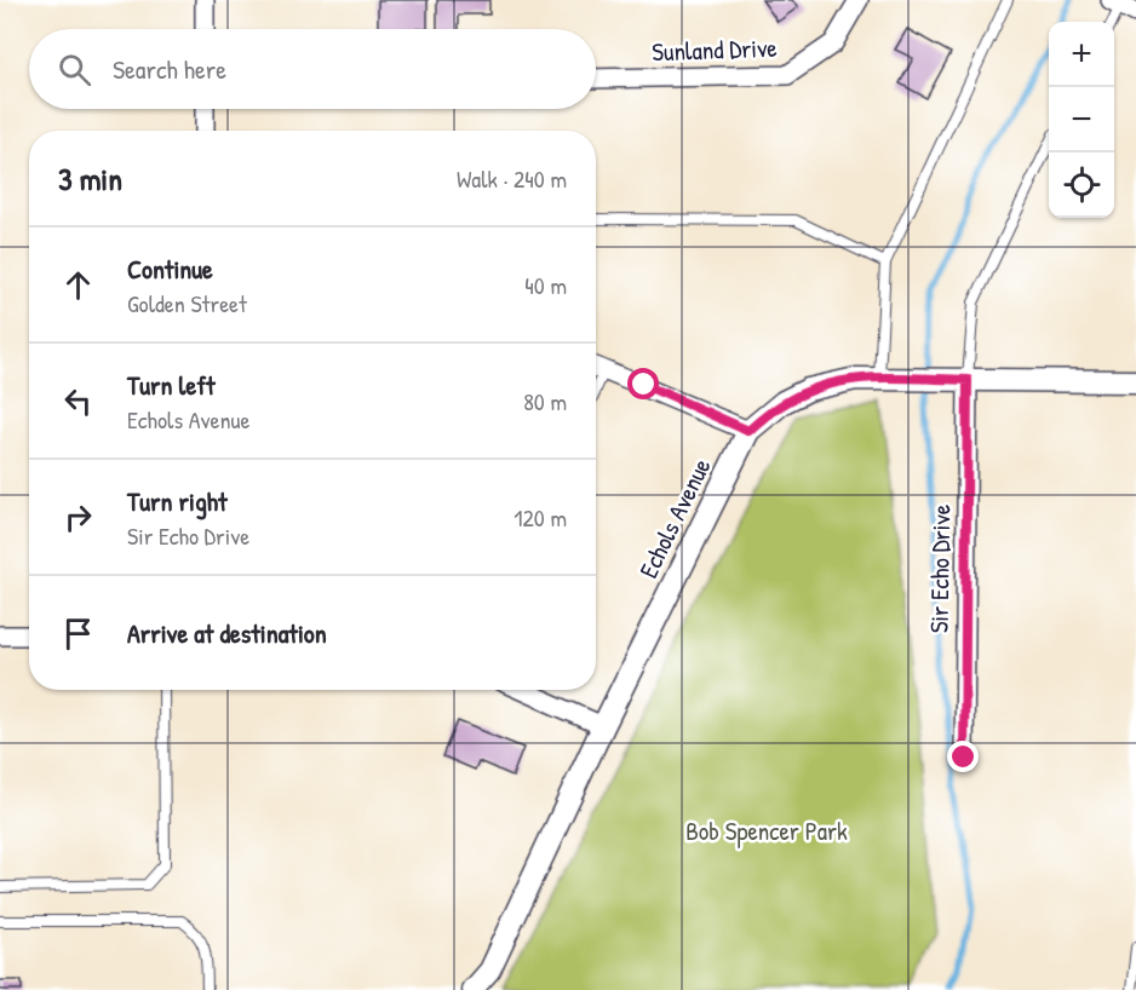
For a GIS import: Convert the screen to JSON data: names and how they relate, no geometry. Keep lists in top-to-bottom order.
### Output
{
  "streets": {
    "street": ["Sunland Drive", "Echols Avenue", "Sir Echo Drive"]
  },
  "crossings": [
    ["Echols Avenue", "Sir Echo Drive"]
  ],
  "parks": ["Bob Spencer Park"],
  "page": {
    "map_buttons": ["+", "−"],
    "search": "Search here",
    "heading": ["3 min", "Walk · 240 m"],
    "list": [
      ["Continue", "Golden Street", "40 m"],
      ["Turn left", "Echols Avenue", "80 m"],
      ["Turn right", "Sir Echo Drive", "120 m"],
      "Arrive at destination"
    ]
  }
}
